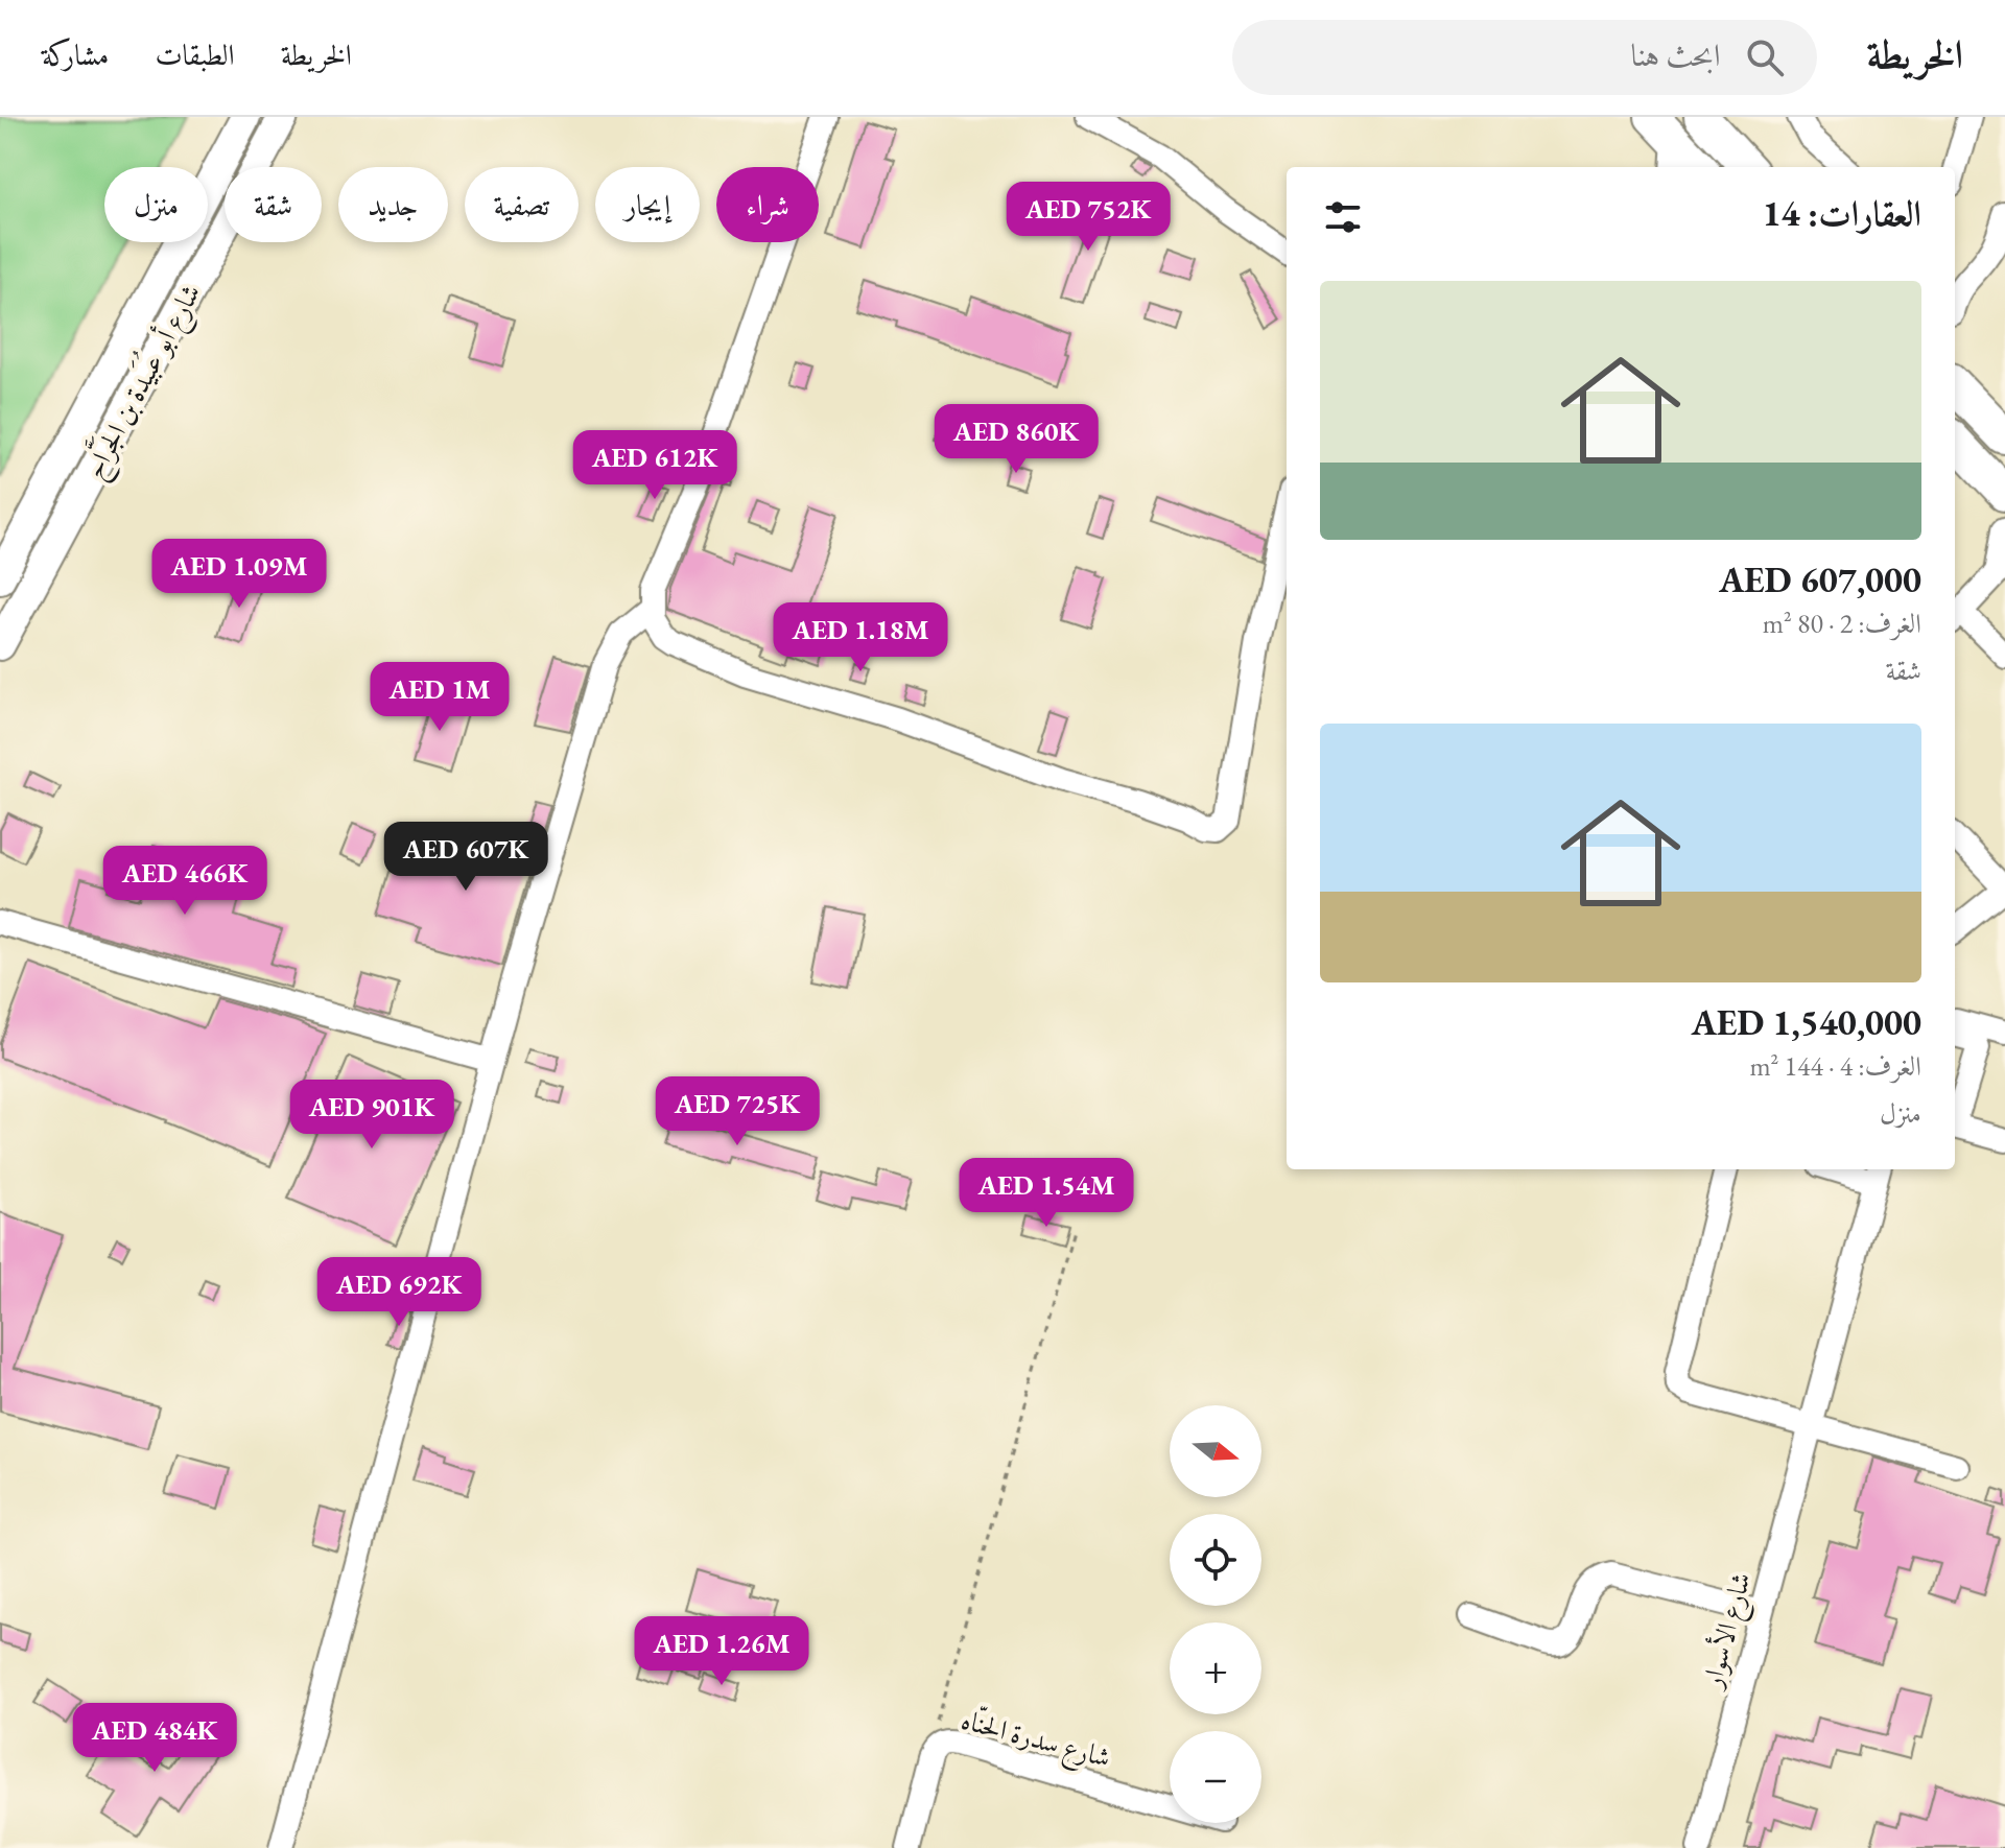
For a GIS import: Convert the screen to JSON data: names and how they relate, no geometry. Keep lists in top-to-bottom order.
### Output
{
  "streets": {
    "main road": ["شارع أبو عُبَيدة بن الجَرَّاح"],
    "street": ["شارع الأسوار", "شارع سدرة الحنّاه"]
  },
  "north": "right",
  "page": {
    "header": "الخريطة",
    "search": "ابحث هنا",
    "nav": ["الخريطة", "الطبقات", "مشاركة"],
    "chip": [
      "شراء",
      "إيجار",
      "تصفية",
      "جديد",
      "شقة",
      "منزل"
    ],
    "heading": "العقارات: 14",
    "price": [
      "AED 752K",
      "AED 860K",
      "AED 612K",
      "AED 1.09M",
      "AED 1.18M",
      "AED 1M",
      "AED 607K",
      "AED 466K",
      "AED 725K",
      "AED 901K",
      "AED 1.54M",
      "AED 692K",
      "AED 1.26M",
      "AED 484K"
    ],
    "list": [
      {
        "name": "AED 607,000",
        "note": "الغرف: 2 · 80 m² · شقة"
      },
      {
        "name": "AED 1,540,000",
        "note": "الغرف: 4 · 144 m² · منزل"
      }
    ],
    "map_buttons": ["+", "−"]
  }
}
